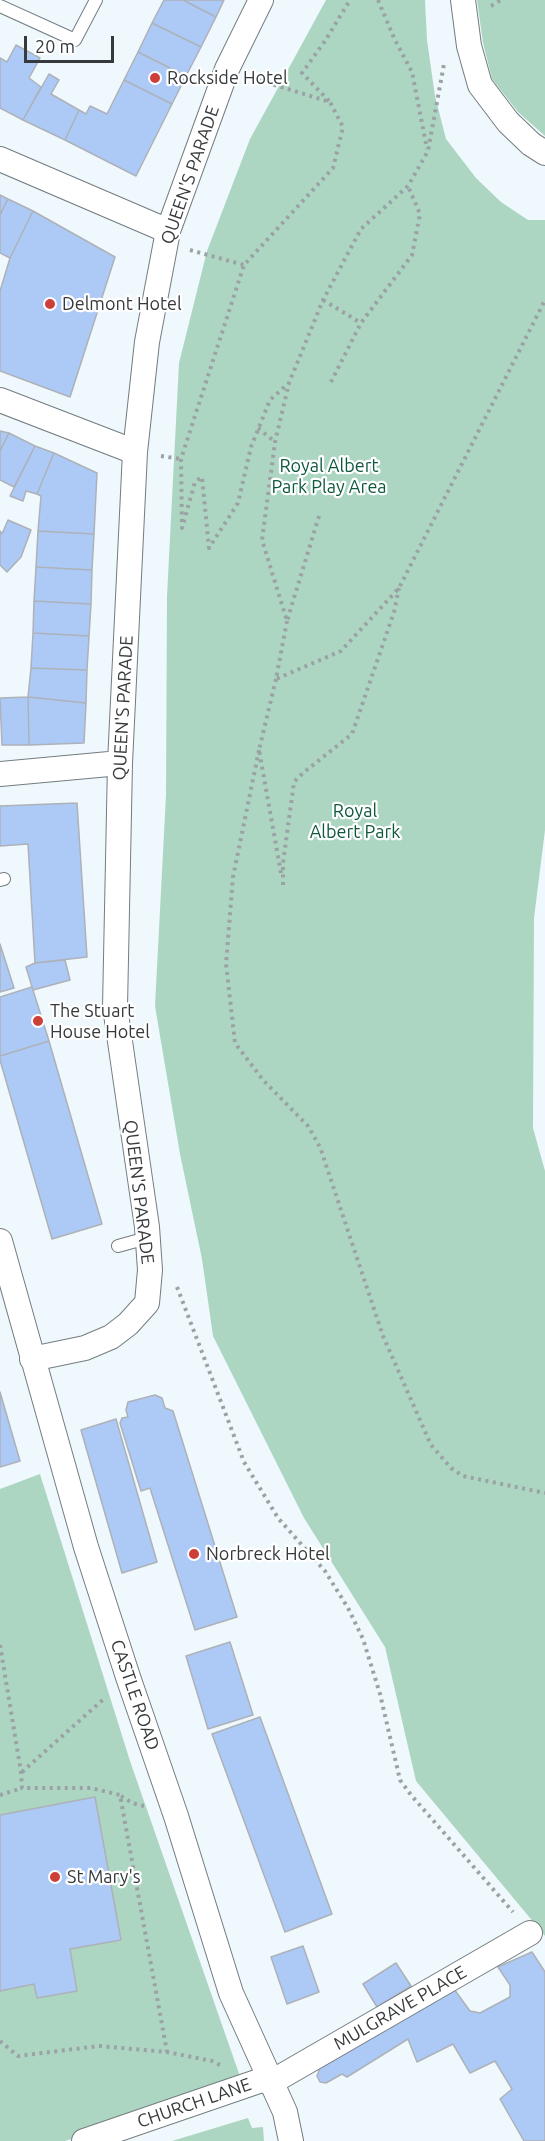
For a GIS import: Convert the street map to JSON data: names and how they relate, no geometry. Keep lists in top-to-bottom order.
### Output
{
  "streets": {
    "street": [
      "QUEEN'S PARADE",
      "CASTLE ROAD",
      "MULGRAVE PLACE",
      "CHURCH LANE"
    ]
  },
  "crossings": [
    ["QUEEN'S PARADE", "CASTLE ROAD"],
    ["CASTLE ROAD", "MULGRAVE PLACE"],
    ["CASTLE ROAD", "CHURCH LANE"],
    ["MULGRAVE PLACE", "CHURCH LANE"]
  ],
  "parks": ["Royal Albert Park Play Area", "Royal Albert Park"],
  "places": [
    "Rockside Hotel",
    "Delmont Hotel",
    "The Stuart House Hotel",
    "Norbreck Hotel",
    "St Mary's"
  ],
  "scale_bar": "20 m"
}
